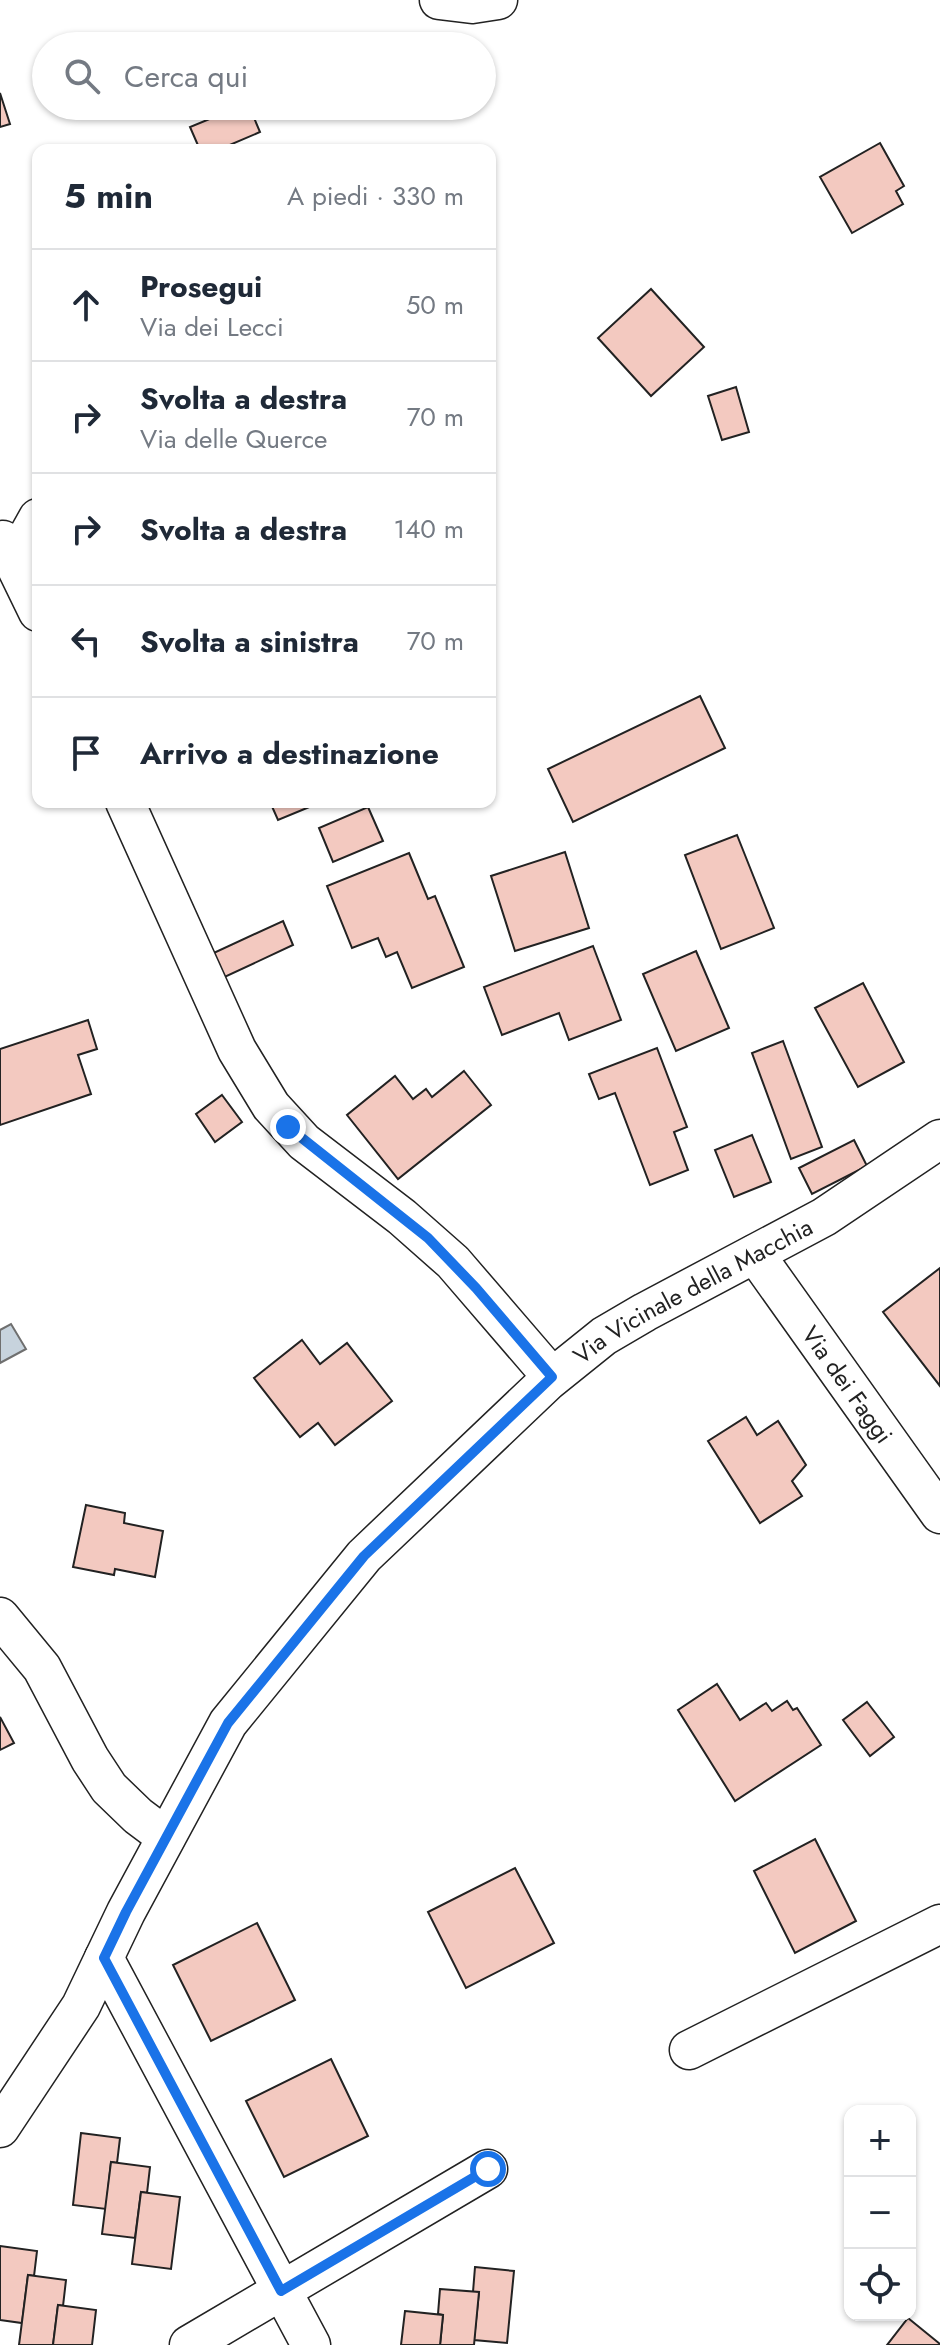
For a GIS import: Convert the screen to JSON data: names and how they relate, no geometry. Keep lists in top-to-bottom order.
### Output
{
  "streets": {
    "street": ["Via Vicinale della Macchia", "Via dei Faggi"]
  },
  "crossings": [
    ["Via Vicinale della Macchia", "Via dei Faggi"]
  ],
  "page": {
    "search": "Cerca qui",
    "heading": ["5 min", "A piedi · 330 m"],
    "list": [
      ["Prosegui", "Via dei Lecci", "50 m"],
      ["Svolta a destra", "Via delle Querce", "70 m"],
      ["Svolta a destra", "140 m"],
      ["Svolta a sinistra", "70 m"],
      "Arrivo a destinazione"
    ],
    "map_buttons": ["+", "−"]
  }
}
